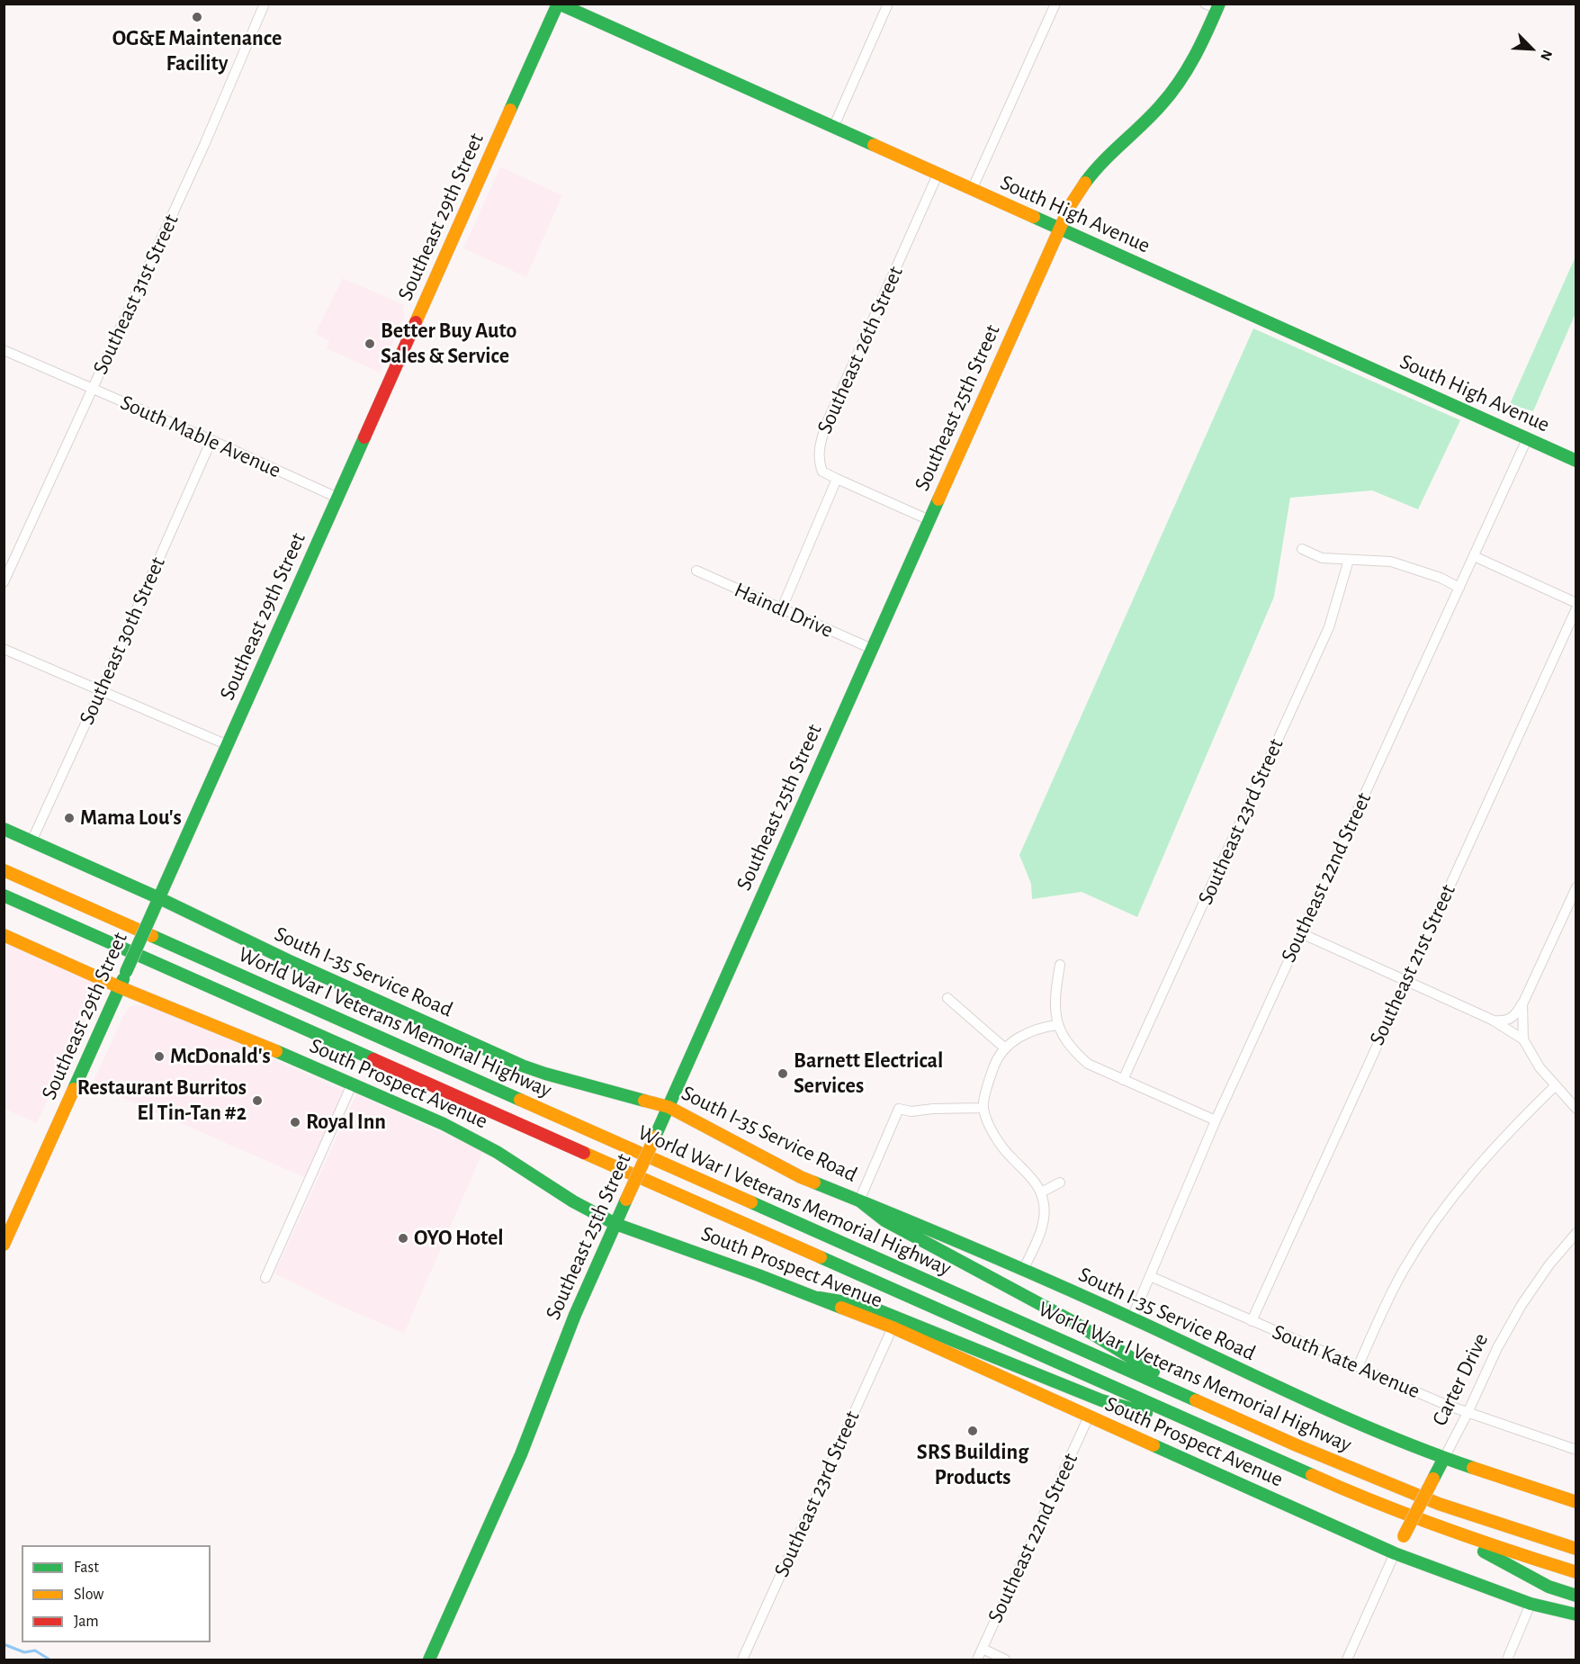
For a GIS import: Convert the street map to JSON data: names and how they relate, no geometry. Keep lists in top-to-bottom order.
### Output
{
  "streets": {
    "main road": [
      "South High Avenue",
      "Southeast 29th Street",
      "Southeast 25th Street",
      "South I-35 Service Road",
      "World War I Veterans Memorial Highway",
      "South Prospect Avenue",
      "Carter Drive"
    ],
    "street": [
      "Southeast 31st Street",
      "Southeast 26th Street",
      "South Mable Avenue",
      "Haindl Drive",
      "Southeast 30th Street",
      "Southeast 23rd Street",
      "Southeast 22nd Street",
      "Southeast 21st Street",
      "South Kate Avenue"
    ]
  },
  "crossings": [
    ["South High Avenue", "Southeast 29th Street"],
    ["South High Avenue", "Southeast 26th Street"],
    ["South High Avenue", "Southeast 25th Street"],
    ["South High Avenue", "Southeast 22nd Street"],
    ["Southeast 29th Street", "South Mable Avenue"],
    ["Southeast 29th Street", "South I-35 Service Road"],
    ["Southeast 29th Street", "South Prospect Avenue"],
    ["Southeast 31st Street", "South Mable Avenue"],
    ["Southeast 25th Street", "Haindl Drive"],
    ["Southeast 25th Street", "South I-35 Service Road"],
    ["Southeast 25th Street", "South Prospect Avenue"],
    ["South Mable Avenue", "Southeast 30th Street"],
    ["Southeast 30th Street", "South I-35 Service Road"],
    ["Southeast 23rd Street", "South Prospect Avenue"],
    ["Southeast 22nd Street", "South I-35 Service Road"],
    ["Southeast 22nd Street", "South Prospect Avenue"],
    ["Southeast 22nd Street", "South Kate Avenue"],
    ["Southeast 21st Street", "South Kate Avenue"],
    ["South I-35 Service Road", "Carter Drive"],
    ["South Prospect Avenue", "Carter Drive"],
    ["South Kate Avenue", "Carter Drive"]
  ],
  "places": [
    "OG&E Maintenance Facility",
    "Better Buy Auto Sales & Service",
    "Mama Lou's",
    "McDonald's",
    "Barnett Electrical Services",
    "Restaurant Burritos El Tin-Tan #2",
    "Royal Inn",
    "OYO Hotel",
    "SRS Building Products"
  ],
  "legend": ["Fast", "Slow", "Jam"],
  "north": "bottom right"
}
